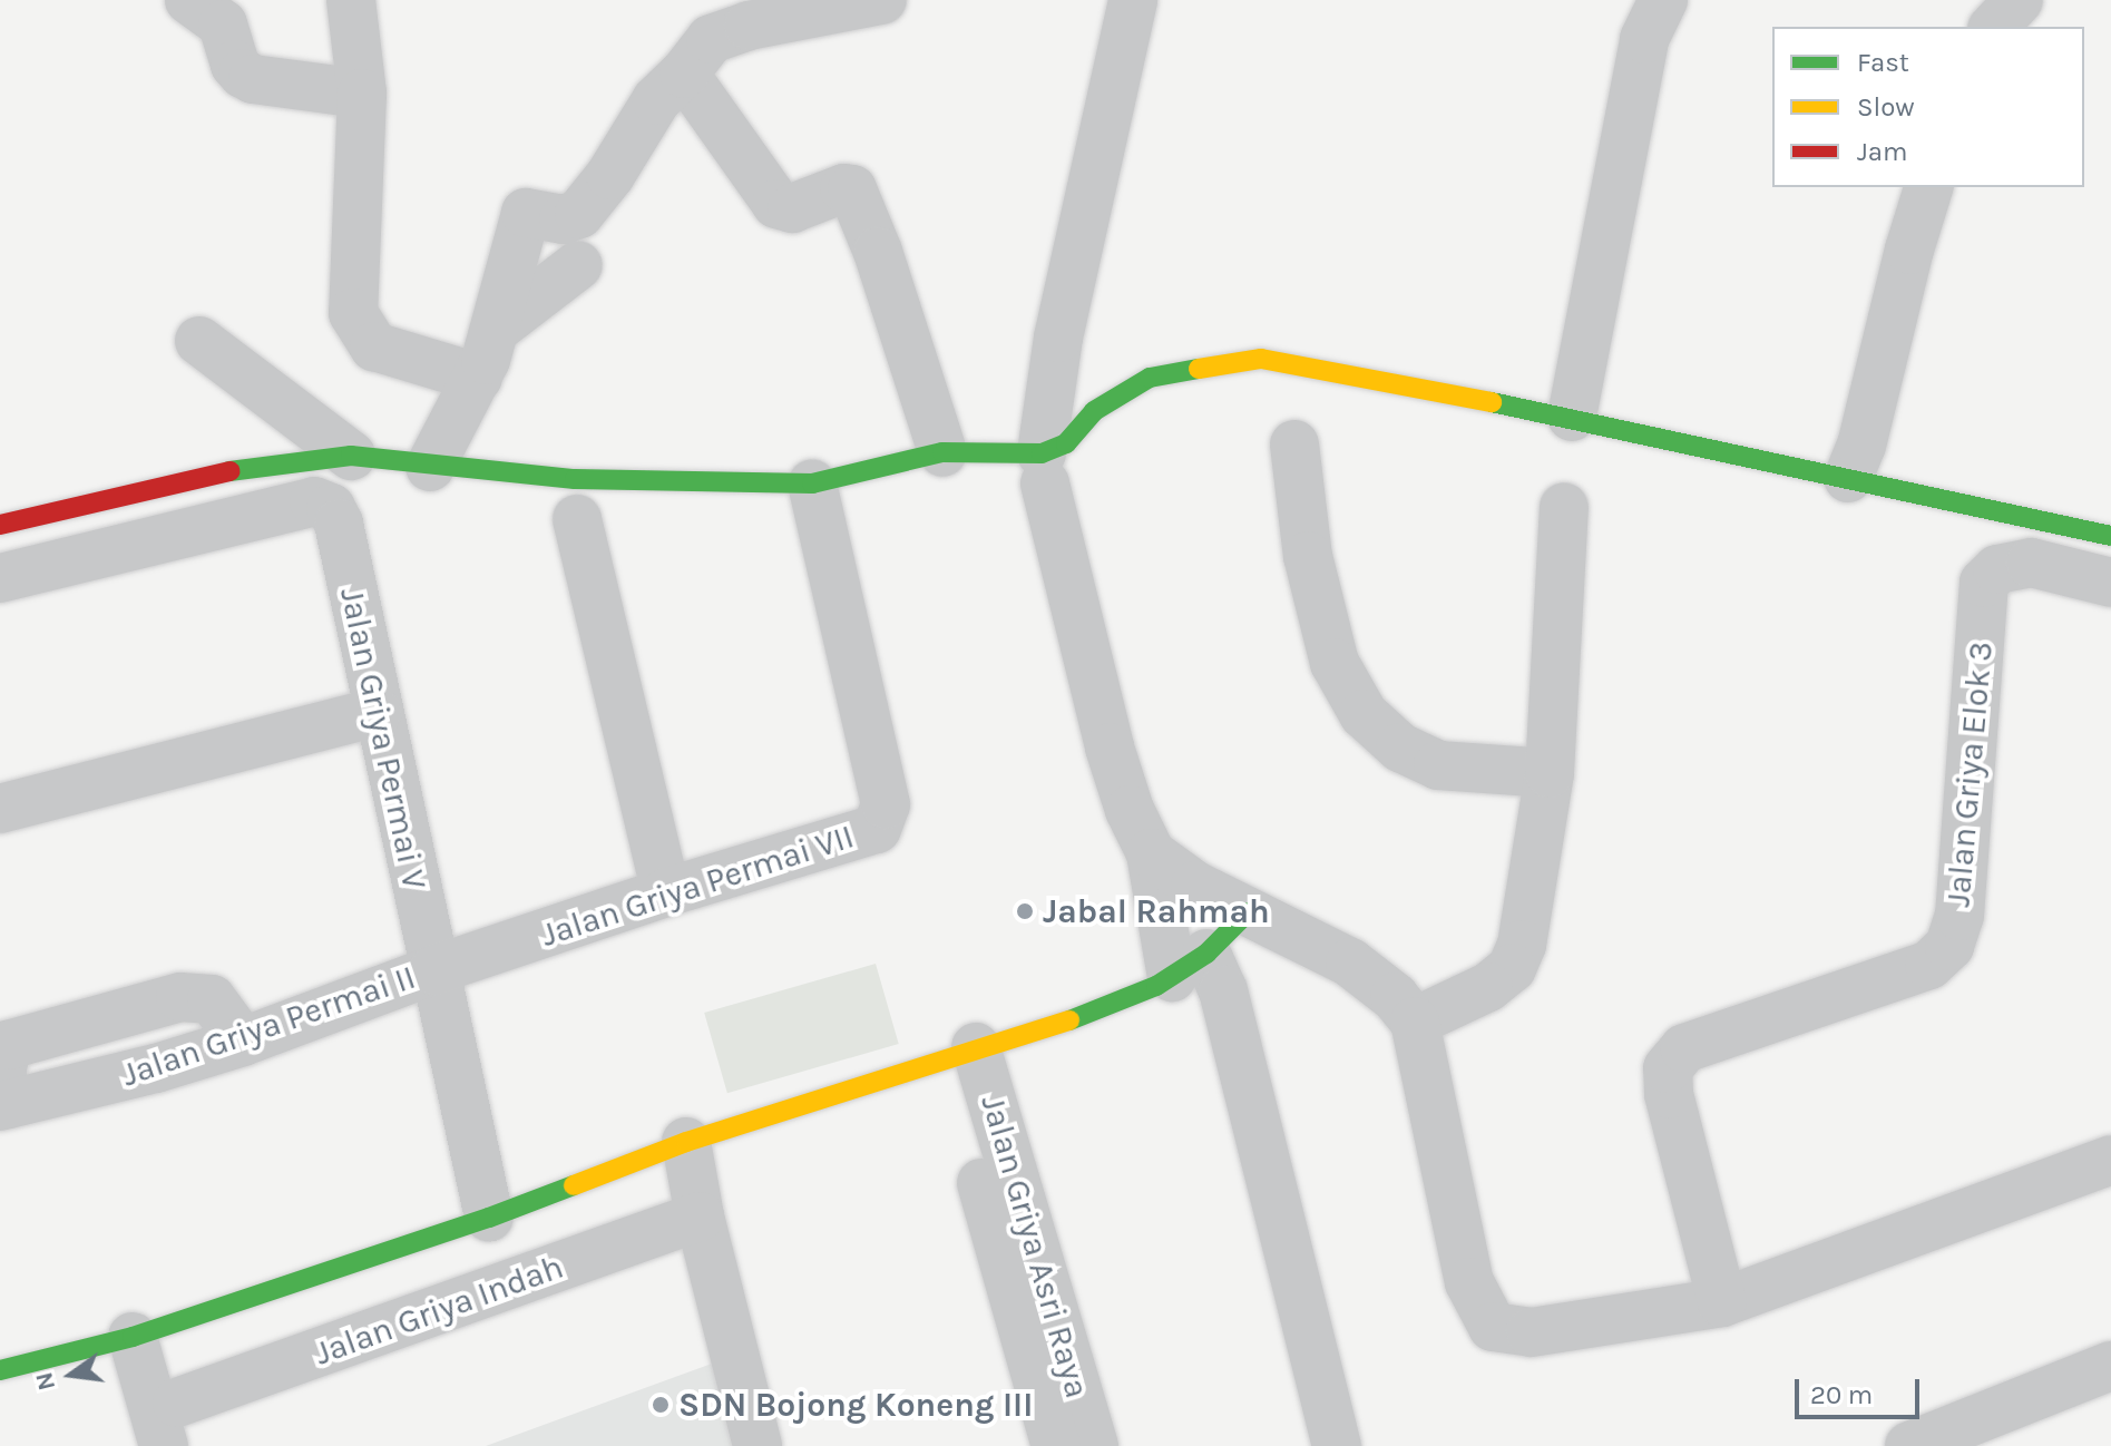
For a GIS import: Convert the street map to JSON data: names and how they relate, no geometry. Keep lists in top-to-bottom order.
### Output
{
  "streets": {
    "street": [
      "Jalan Griya Permai V",
      "Jalan Griya Elok 3",
      "Jalan Griya Permai VII",
      "Jalan Griya Permai II",
      "Jalan Griya Asri Raya",
      "Jalan Griya Indah"
    ]
  },
  "crossings": [
    ["Jalan Griya Permai V", "Jalan Griya Permai VII"],
    ["Jalan Griya Permai V", "Jalan Griya Permai II"],
    ["Jalan Griya Permai VII", "Jalan Griya Permai II"]
  ],
  "places": ["Jabal Rahmah", "SDN Bojong Koneng III"],
  "legend": ["Fast", "Slow", "Jam"],
  "scale_bar": "20 m",
  "north": "left"
}
